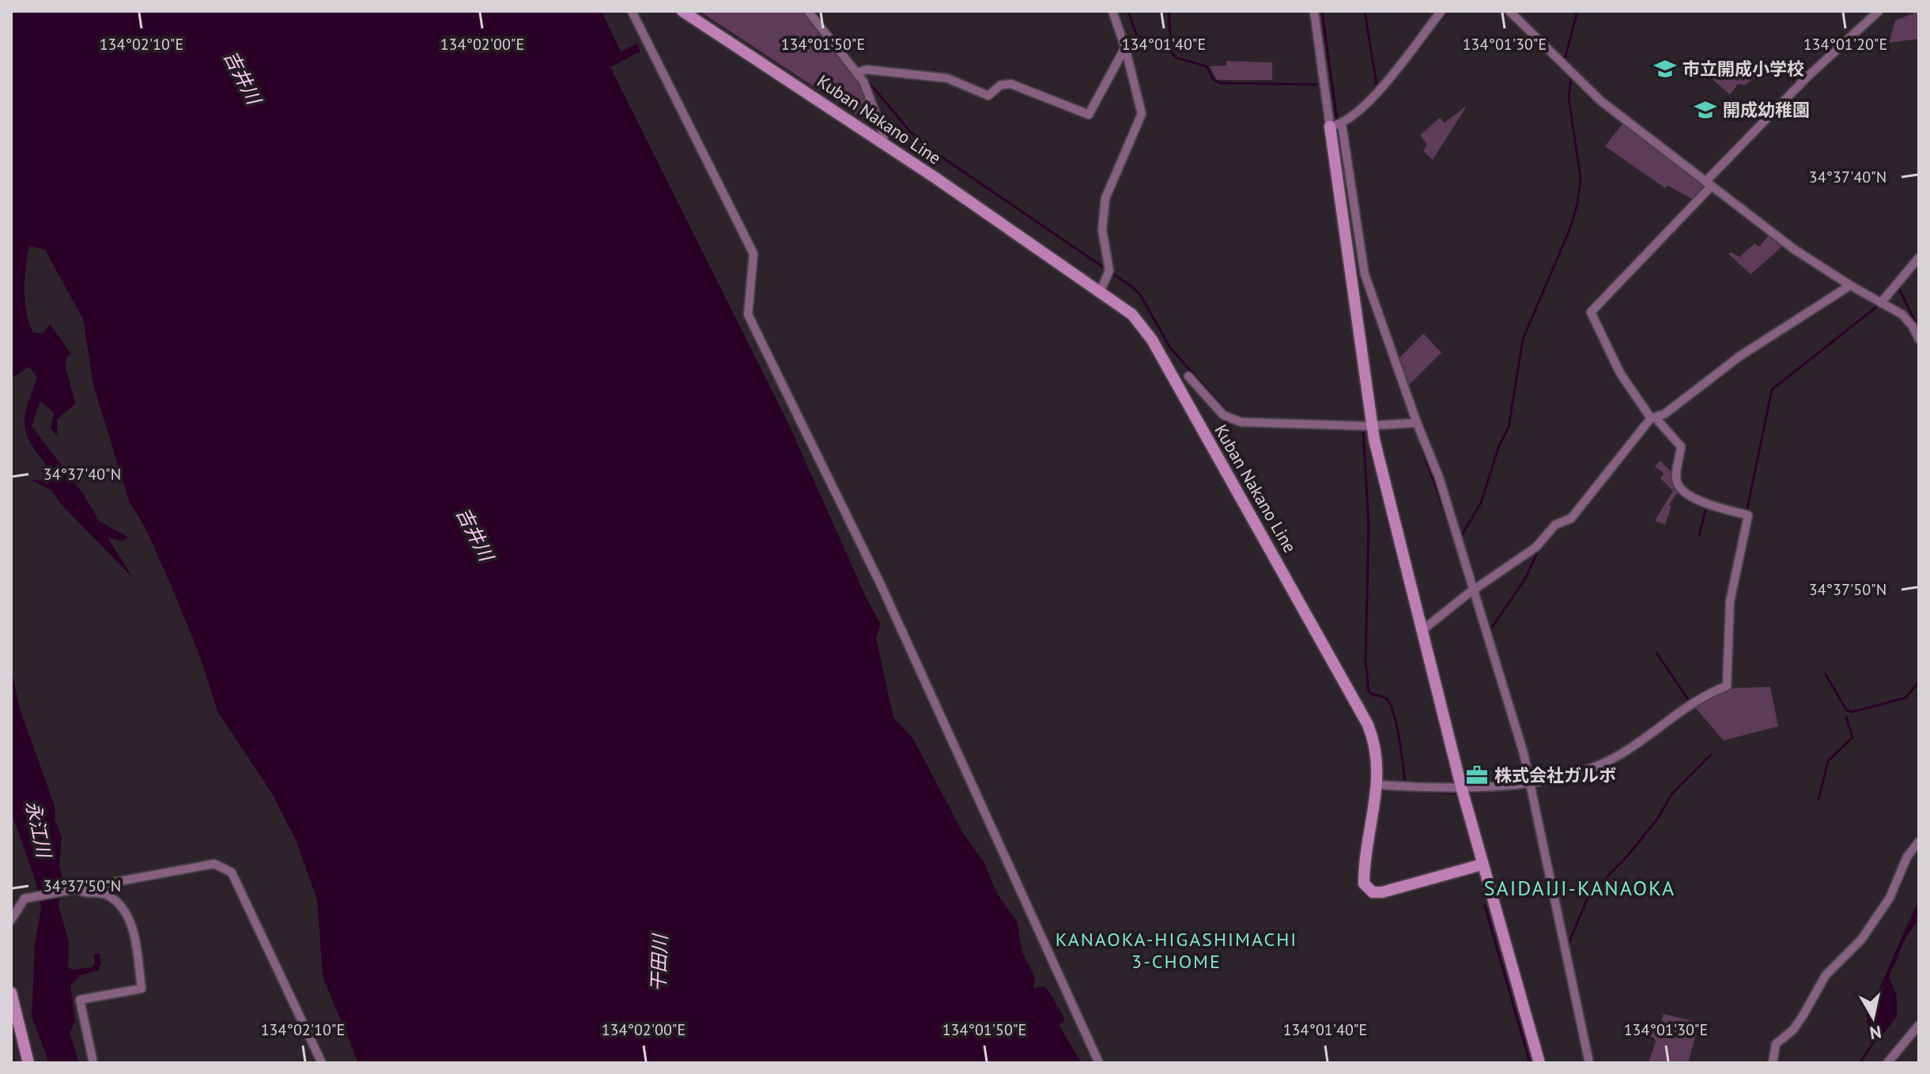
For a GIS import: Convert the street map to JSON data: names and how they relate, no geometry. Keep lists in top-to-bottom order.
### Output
{
  "streets": {
    "main road": ["Kuban Nakano Line"]
  },
  "districts": ["SAIDAIJI-KANAOKA", "KANAOKA-HIGASHIMACHI 3-CHOME"],
  "water": ["吉井川", "永江川", "干田川"],
  "places": {
    "school or university": ["市立開成小学校", "開成幼稚園"],
    "office": ["株式会社ガルボ"]
  },
  "north": "bottom",
  "coordinates": [
    "134°02'10\"E",
    "134°02'00\"E",
    "134°01'50\"E",
    "134°01'40\"E",
    "134°01'30\"E",
    "134°01'20\"E",
    "34°37'40\"N",
    "34°37'50\"N"
  ]
}
